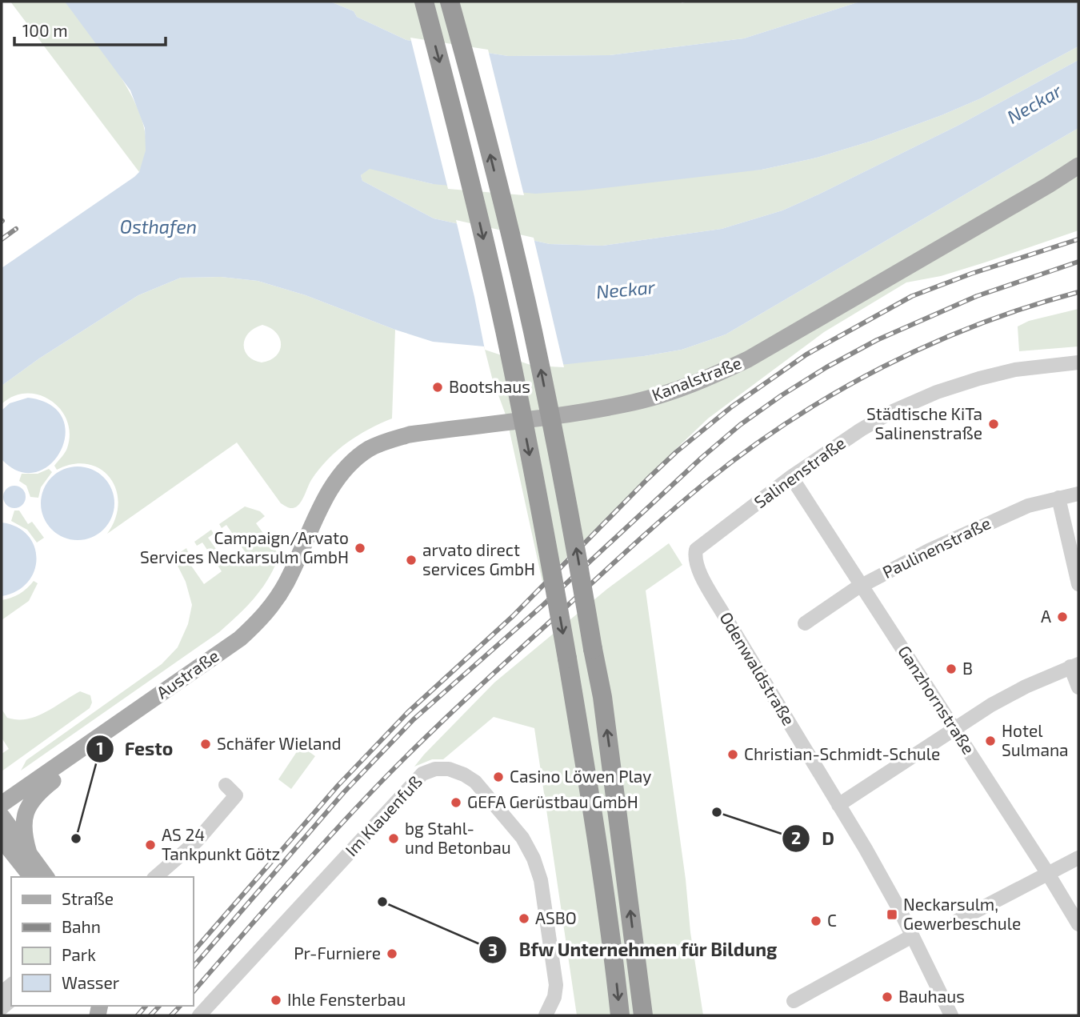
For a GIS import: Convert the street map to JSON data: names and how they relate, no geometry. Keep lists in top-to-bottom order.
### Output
{
  "streets": {
    "main road": ["Kanalstraße", "Austraße"],
    "street": [
      "Salinenstraße",
      "Paulinenstraße",
      "Odenwaldstraße",
      "Ganzhornstraße",
      "Im Klauenfuß"
    ]
  },
  "crossings": [
    ["Kanalstraße", "Austraße"],
    ["Salinenstraße", "Odenwaldstraße"],
    ["Salinenstraße", "Ganzhornstraße"],
    ["Paulinenstraße", "Ganzhornstraße"]
  ],
  "water": ["Neckar", "Osthafen"],
  "places": {
    "other": [
      "Bootshaus",
      "Städtische KiTa Salinenstraße",
      "Campaign/Arvato Services Neckarsulm GmbH",
      "arvato direct services GmbH",
      "A",
      "B",
      "Hotel Sulmana",
      "Schäfer Wieland",
      "Christian-Schmidt-Schule",
      "Casino Löwen Play",
      "GEFA Gerüstbau GmbH",
      "D",
      "Festo",
      "bg Stahl- und Betonbau",
      "AS 24 Tankpunkt Götz",
      "Bfw Unternehmen für Bildung",
      "ASBO",
      "C",
      "Pr-Furniere",
      "Bauhaus",
      "Ihle Fensterbau"
    ],
    "transit": ["Neckarsulm, Gewerbeschule"]
  },
  "legend": [
    "Straße",
    "Bahn",
    "Park",
    "Wasser"
  ],
  "scale_bar": "100 m"
}
